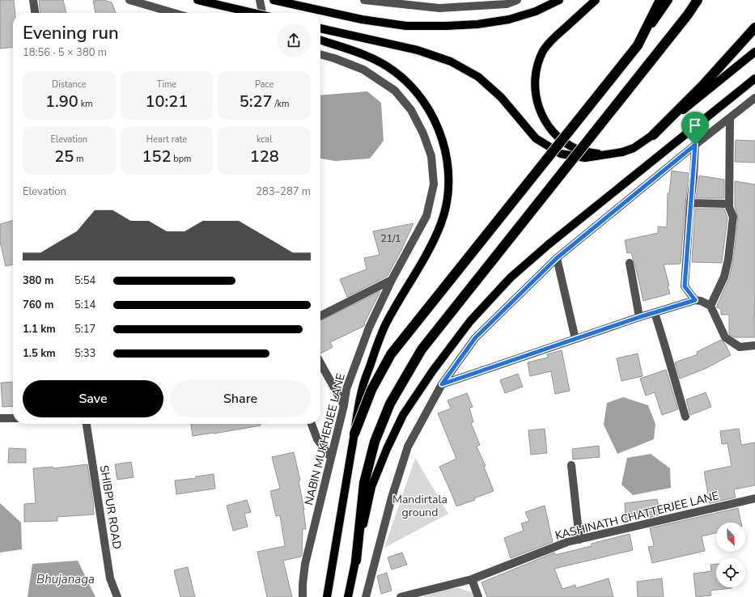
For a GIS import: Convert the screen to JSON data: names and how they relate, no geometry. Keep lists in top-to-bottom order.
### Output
{
  "streets": {
    "street": ["NABIN MUKHERJEE LANE", "SHIBPUR ROAD", "KASHINATH CHATTERJEE LANE"]
  },
  "water": ["Bhujanaga"],
  "parks": ["Mandirtala ground"],
  "house_numbers": ["21/1"],
  "north": "bottom right",
  "page": {
    "heading": ["Evening run", "18:56 · 5 × 380 m"],
    "stats": [
      ["Distance", "1.90 km"],
      ["Time", "10:21"],
      ["Pace", "5:27 /km"],
      ["Elevation", "25 m"],
      ["Heart rate", "152 bpm"],
      ["kcal", "128"]
    ],
    "chart": ["Elevation", "283–287 m"],
    "list": [
      {
        "name": "380 m",
        "note": "5:54"
      },
      {
        "name": "760 m",
        "note": "5:14"
      },
      {
        "name": "1.1 km",
        "note": "5:17"
      },
      {
        "name": "1.5 km",
        "note": "5:33"
      }
    ],
    "buttons": ["Save", "Share"]
  }
}
